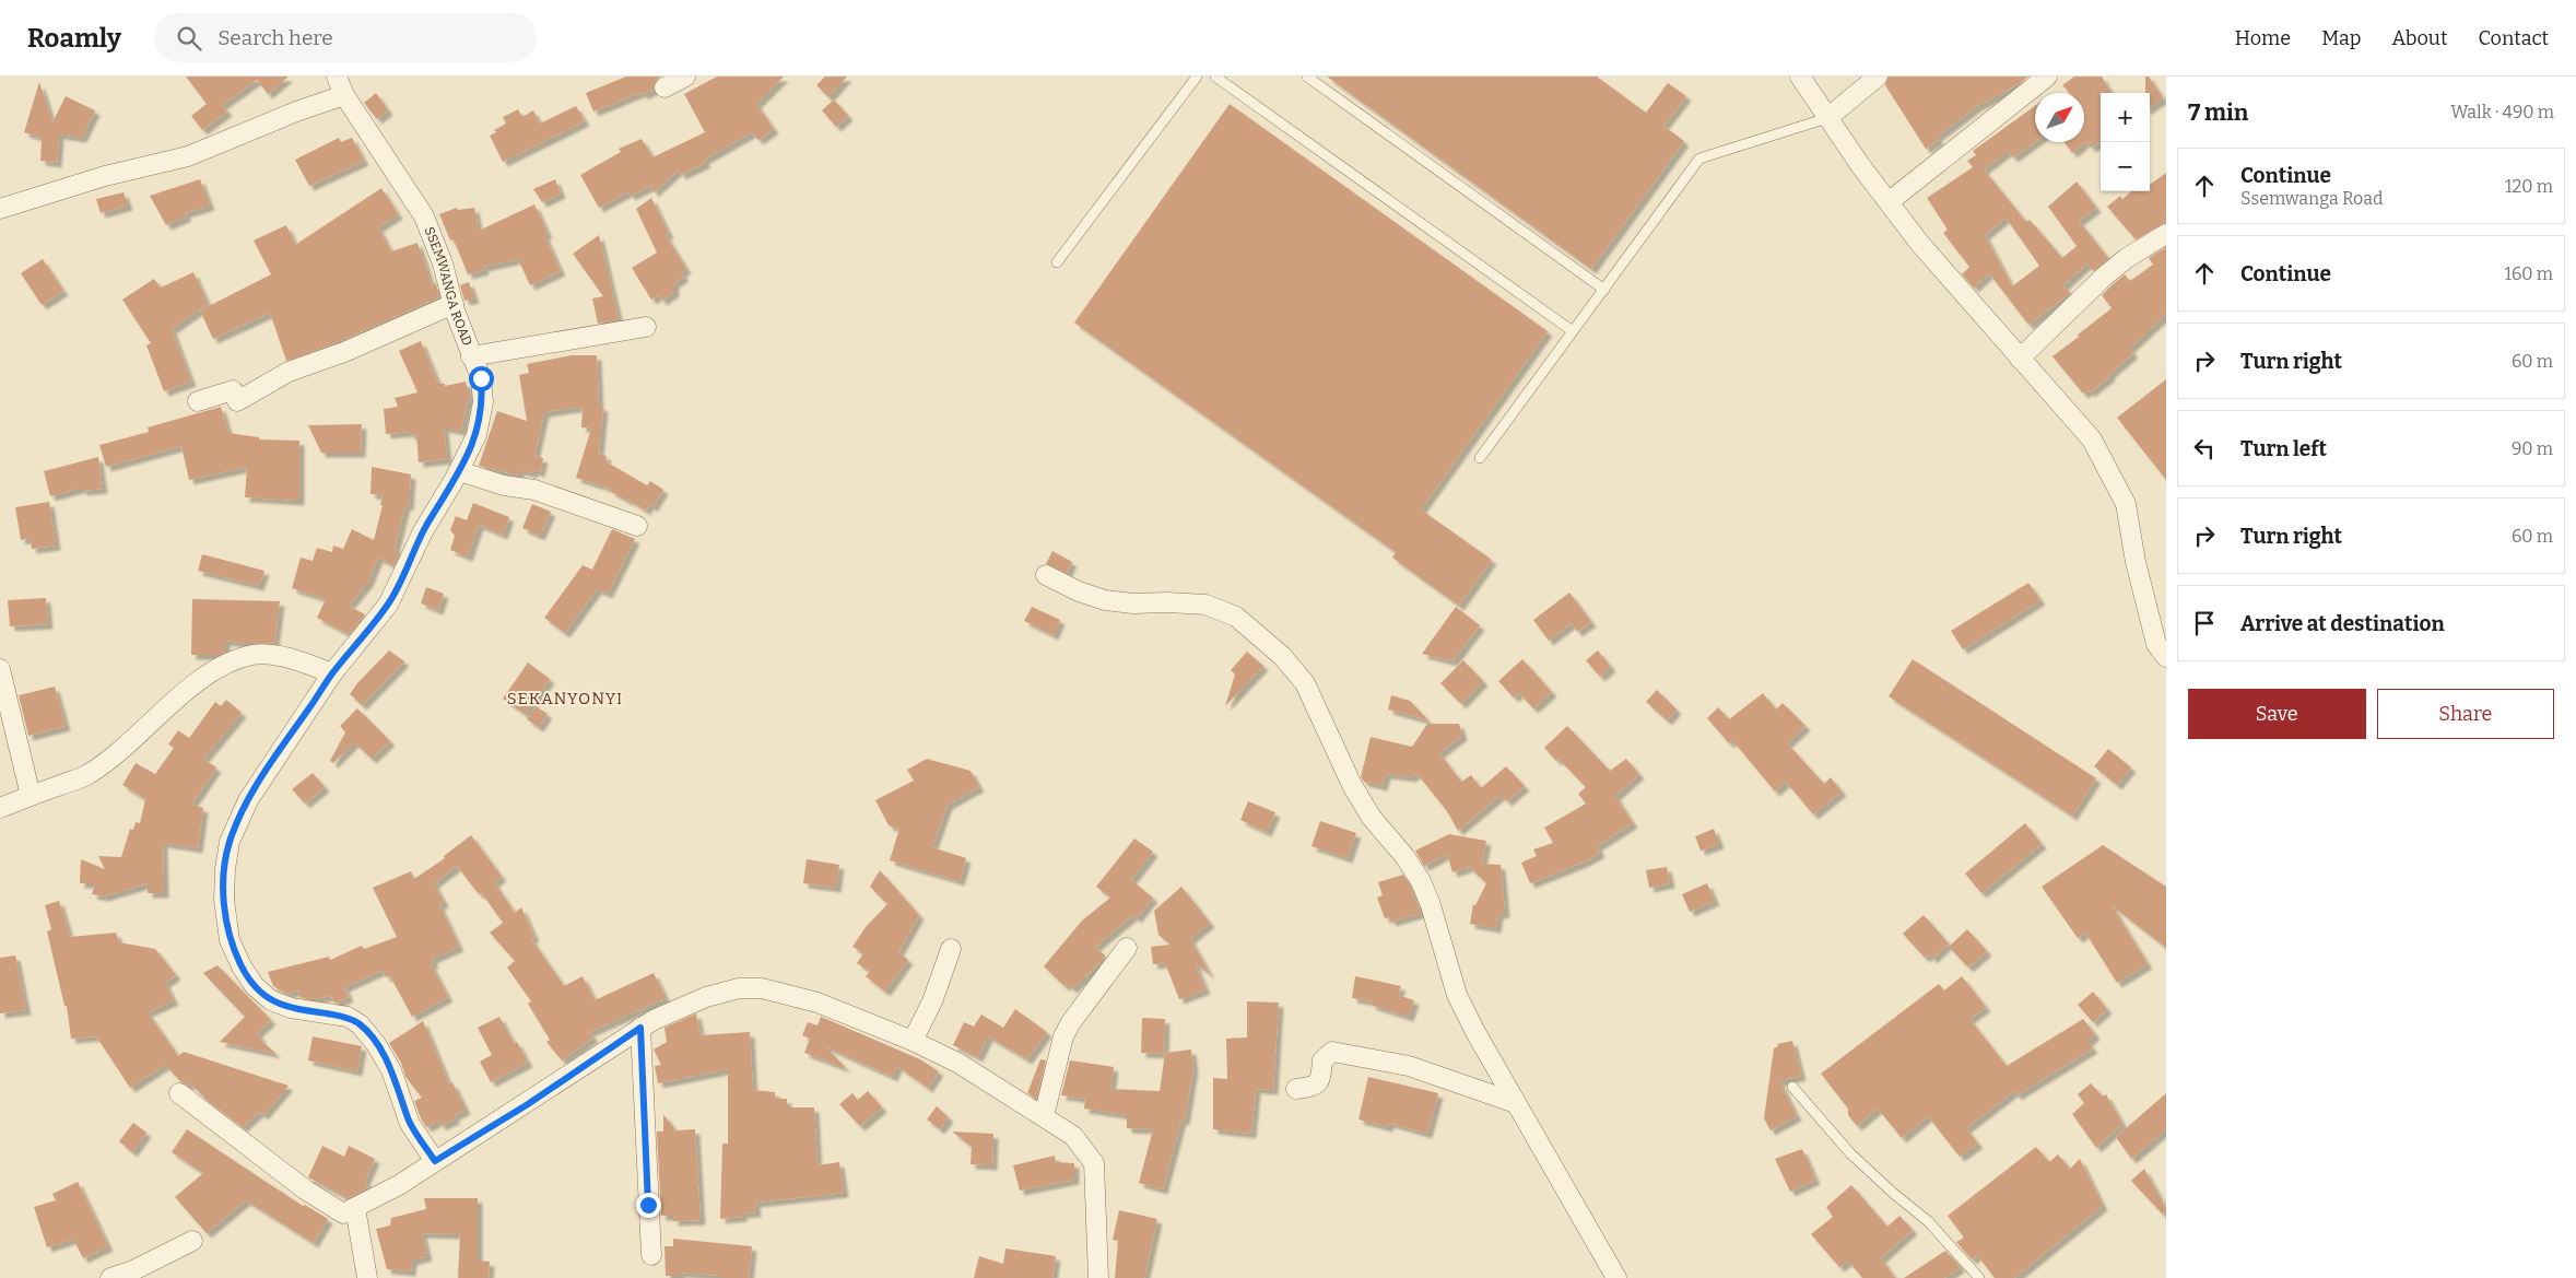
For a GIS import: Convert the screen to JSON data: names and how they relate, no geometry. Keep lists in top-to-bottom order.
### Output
{
  "streets": {
    "street": ["SSEMWANGA ROAD"]
  },
  "districts": ["SEKANYONYI"],
  "north": "top right",
  "page": {
    "header": "Roamly",
    "search": "Search here",
    "nav": [
      "Home",
      "Map",
      "About",
      "Contact"
    ],
    "heading": ["7 min", "Walk · 490 m"],
    "map_buttons": ["+", "−"],
    "list": [
      ["Continue", "Ssemwanga Road", "120 m"],
      ["Continue", "160 m"],
      ["Turn right", "60 m"],
      ["Turn left", "90 m"],
      ["Turn right", "60 m"],
      "Arrive at destination"
    ],
    "buttons": ["Save", "Share"]
  }
}
